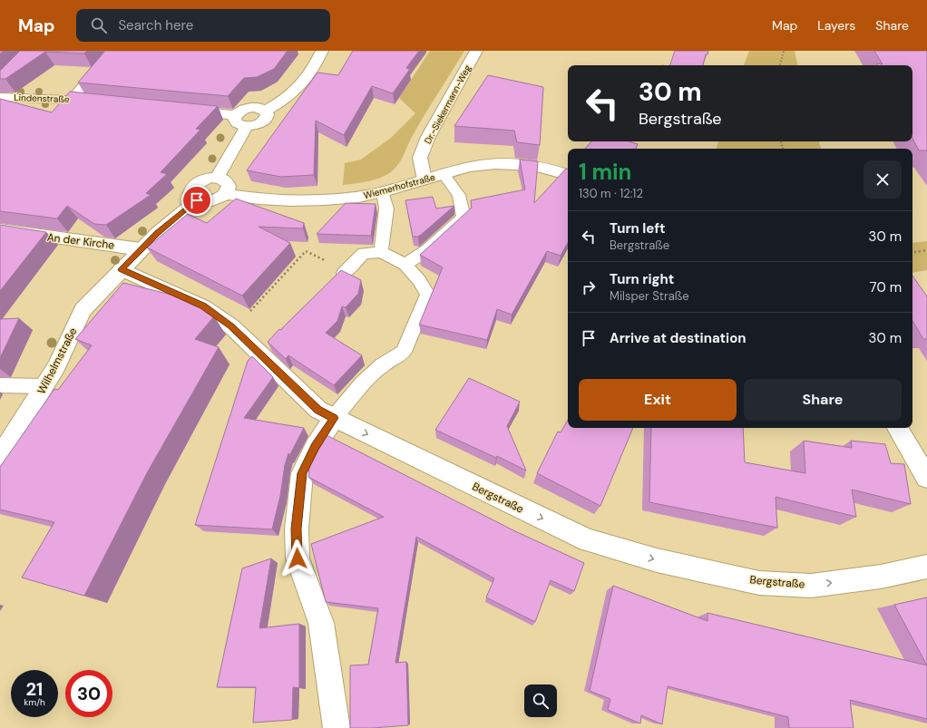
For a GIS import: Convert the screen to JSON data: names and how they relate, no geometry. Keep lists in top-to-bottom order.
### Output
{
  "streets": {
    "street": [
      "Lindenstraße",
      "Dr.-Siekermann-Weg",
      "Wiemerhofstraße",
      "An der Kirche",
      "Wilhelmstraße",
      "Bergstraße"
    ]
  },
  "crossings": [
    ["Dr.-Siekermann-Weg", "Wiemerhofstraße"],
    ["Wiemerhofstraße", "Wilhelmstraße"],
    ["An der Kirche", "Wilhelmstraße"],
    ["Wilhelmstraße", "Bergstraße"]
  ],
  "one_way": ["Bergstraße"],
  "page": {
    "header": "Map",
    "search": "Search here",
    "nav": ["Map", "Layers", "Share"],
    "turn": ["30 m", "Bergstraße"],
    "heading": ["1 min", "130 m · 12:12"],
    "list": [
      {
        "name": "Turn left",
        "note": "Bergstraße",
        "value": "30 m"
      },
      {
        "name": "Turn right",
        "note": "Milsper Straße",
        "value": "70 m"
      },
      {
        "name": "Arrive at destination",
        "value": "30 m"
      }
    ],
    "buttons": ["Exit", "Share"],
    "speed": "21 km/h",
    "limit": "30"
  }
}
